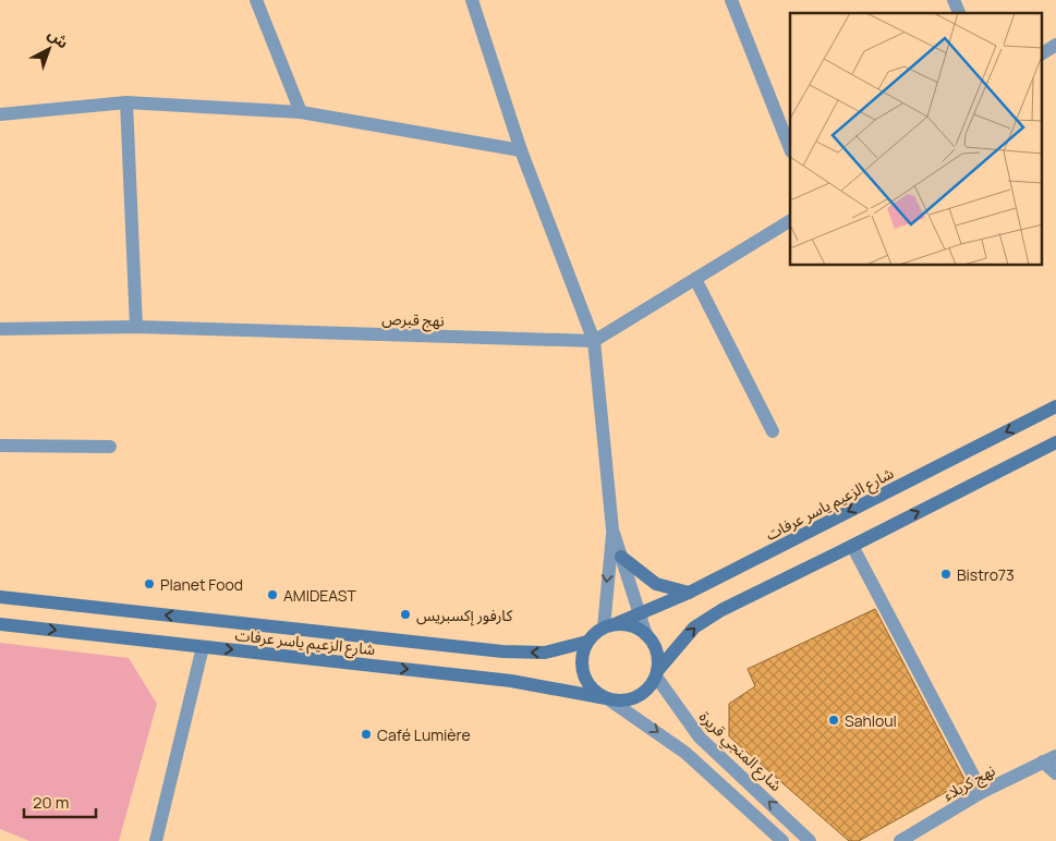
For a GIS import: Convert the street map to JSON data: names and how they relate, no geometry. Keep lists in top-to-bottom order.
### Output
{
  "streets": {
    "main road": ["شارع الزعيم ياسر عرفات"],
    "street": ["نهج قبرص", "شارع المنجي قريرة", "نهج كربلاء"]
  },
  "crossings": [
    ["شارع الزعيم ياسر عرفات", "شارع المنجي قريرة"]
  ],
  "places": [
    "Bistro73",
    "Planet Food",
    "AMIDEAST",
    "كارفور إكسبريس",
    "Sahloul",
    "Café Lumière"
  ],
  "scale_bar": "20 m",
  "north": "top right"
}
